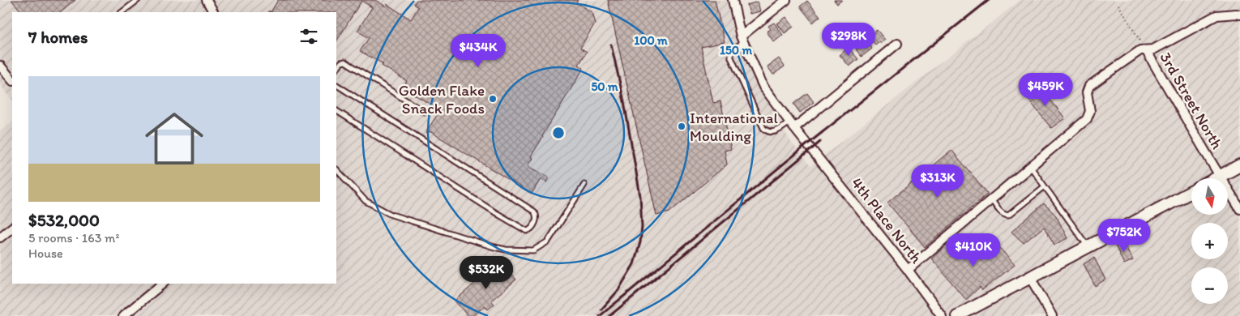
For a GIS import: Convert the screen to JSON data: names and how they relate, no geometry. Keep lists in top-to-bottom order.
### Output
{
  "streets": {
    "street": ["3rd Street North", "4th Place North"]
  },
  "places": ["Golden Flake Snack Foods", "International Moulding"],
  "north": "bottom",
  "page": {
    "heading": "7 homes",
    "price": [
      "$298K",
      "$434K",
      "$459K",
      "$313K",
      "$752K",
      "$410K",
      "$532K"
    ],
    "list": [
      {
        "name": "$532,000",
        "note": "5 rooms · 163 m² · House"
      }
    ],
    "map_buttons": ["+", "−"]
  },
  "rings": ["100 m", "150 m", "50 m"]
}
